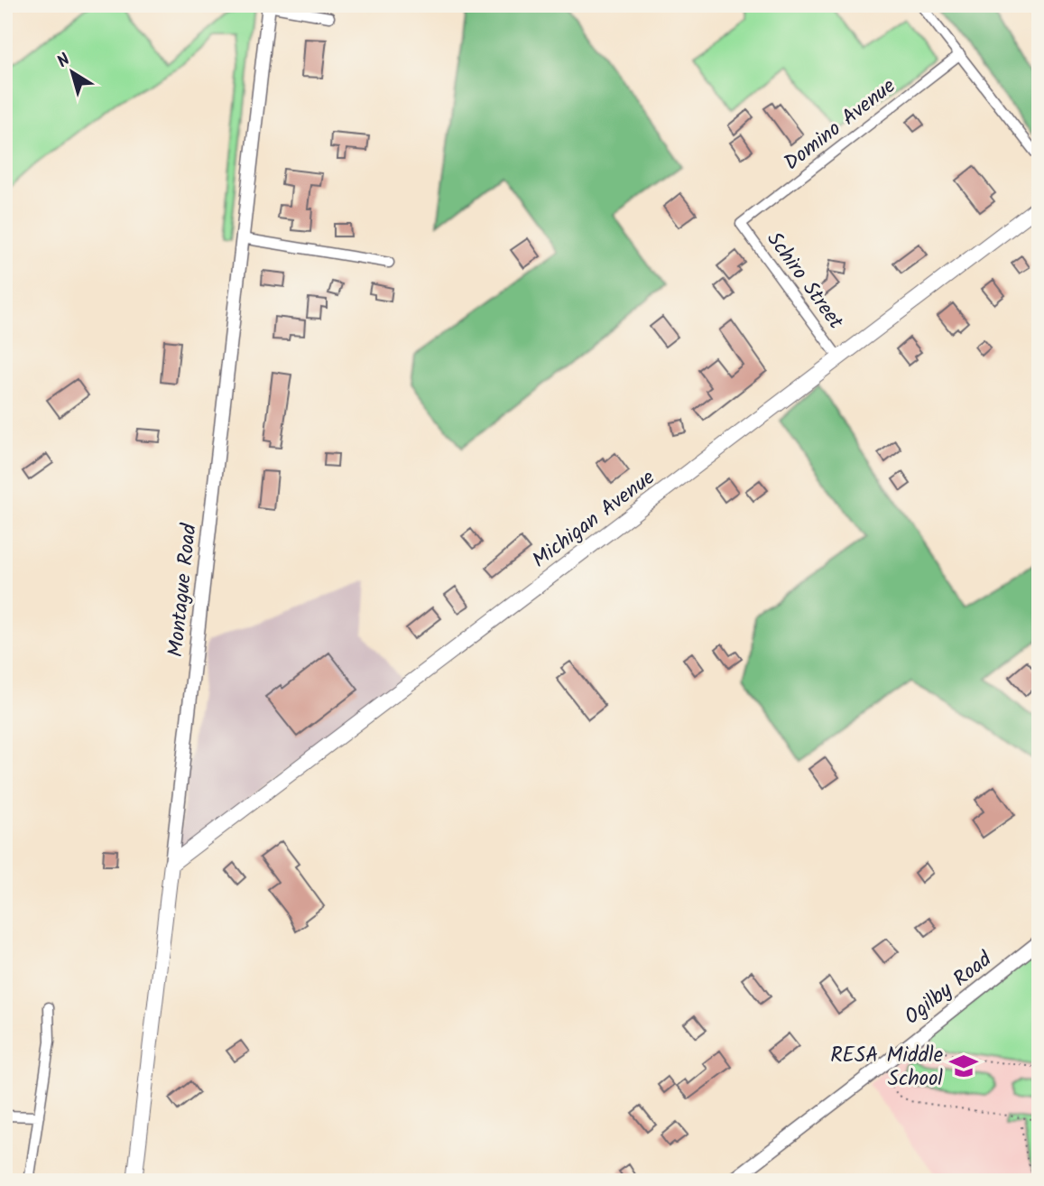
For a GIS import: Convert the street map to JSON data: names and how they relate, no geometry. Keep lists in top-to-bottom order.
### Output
{
  "streets": {
    "main road": ["Michigan Avenue", "Montague Road"],
    "street": ["Domino Avenue", "Schiro Street", "Ogilby Road"]
  },
  "crossings": [
    ["Domino Avenue", "Schiro Street"],
    ["Schiro Street", "Michigan Avenue"],
    ["Michigan Avenue", "Montague Road"]
  ],
  "places": {
    "school or university": ["RESA Middle School"]
  },
  "north": "top left"
}
